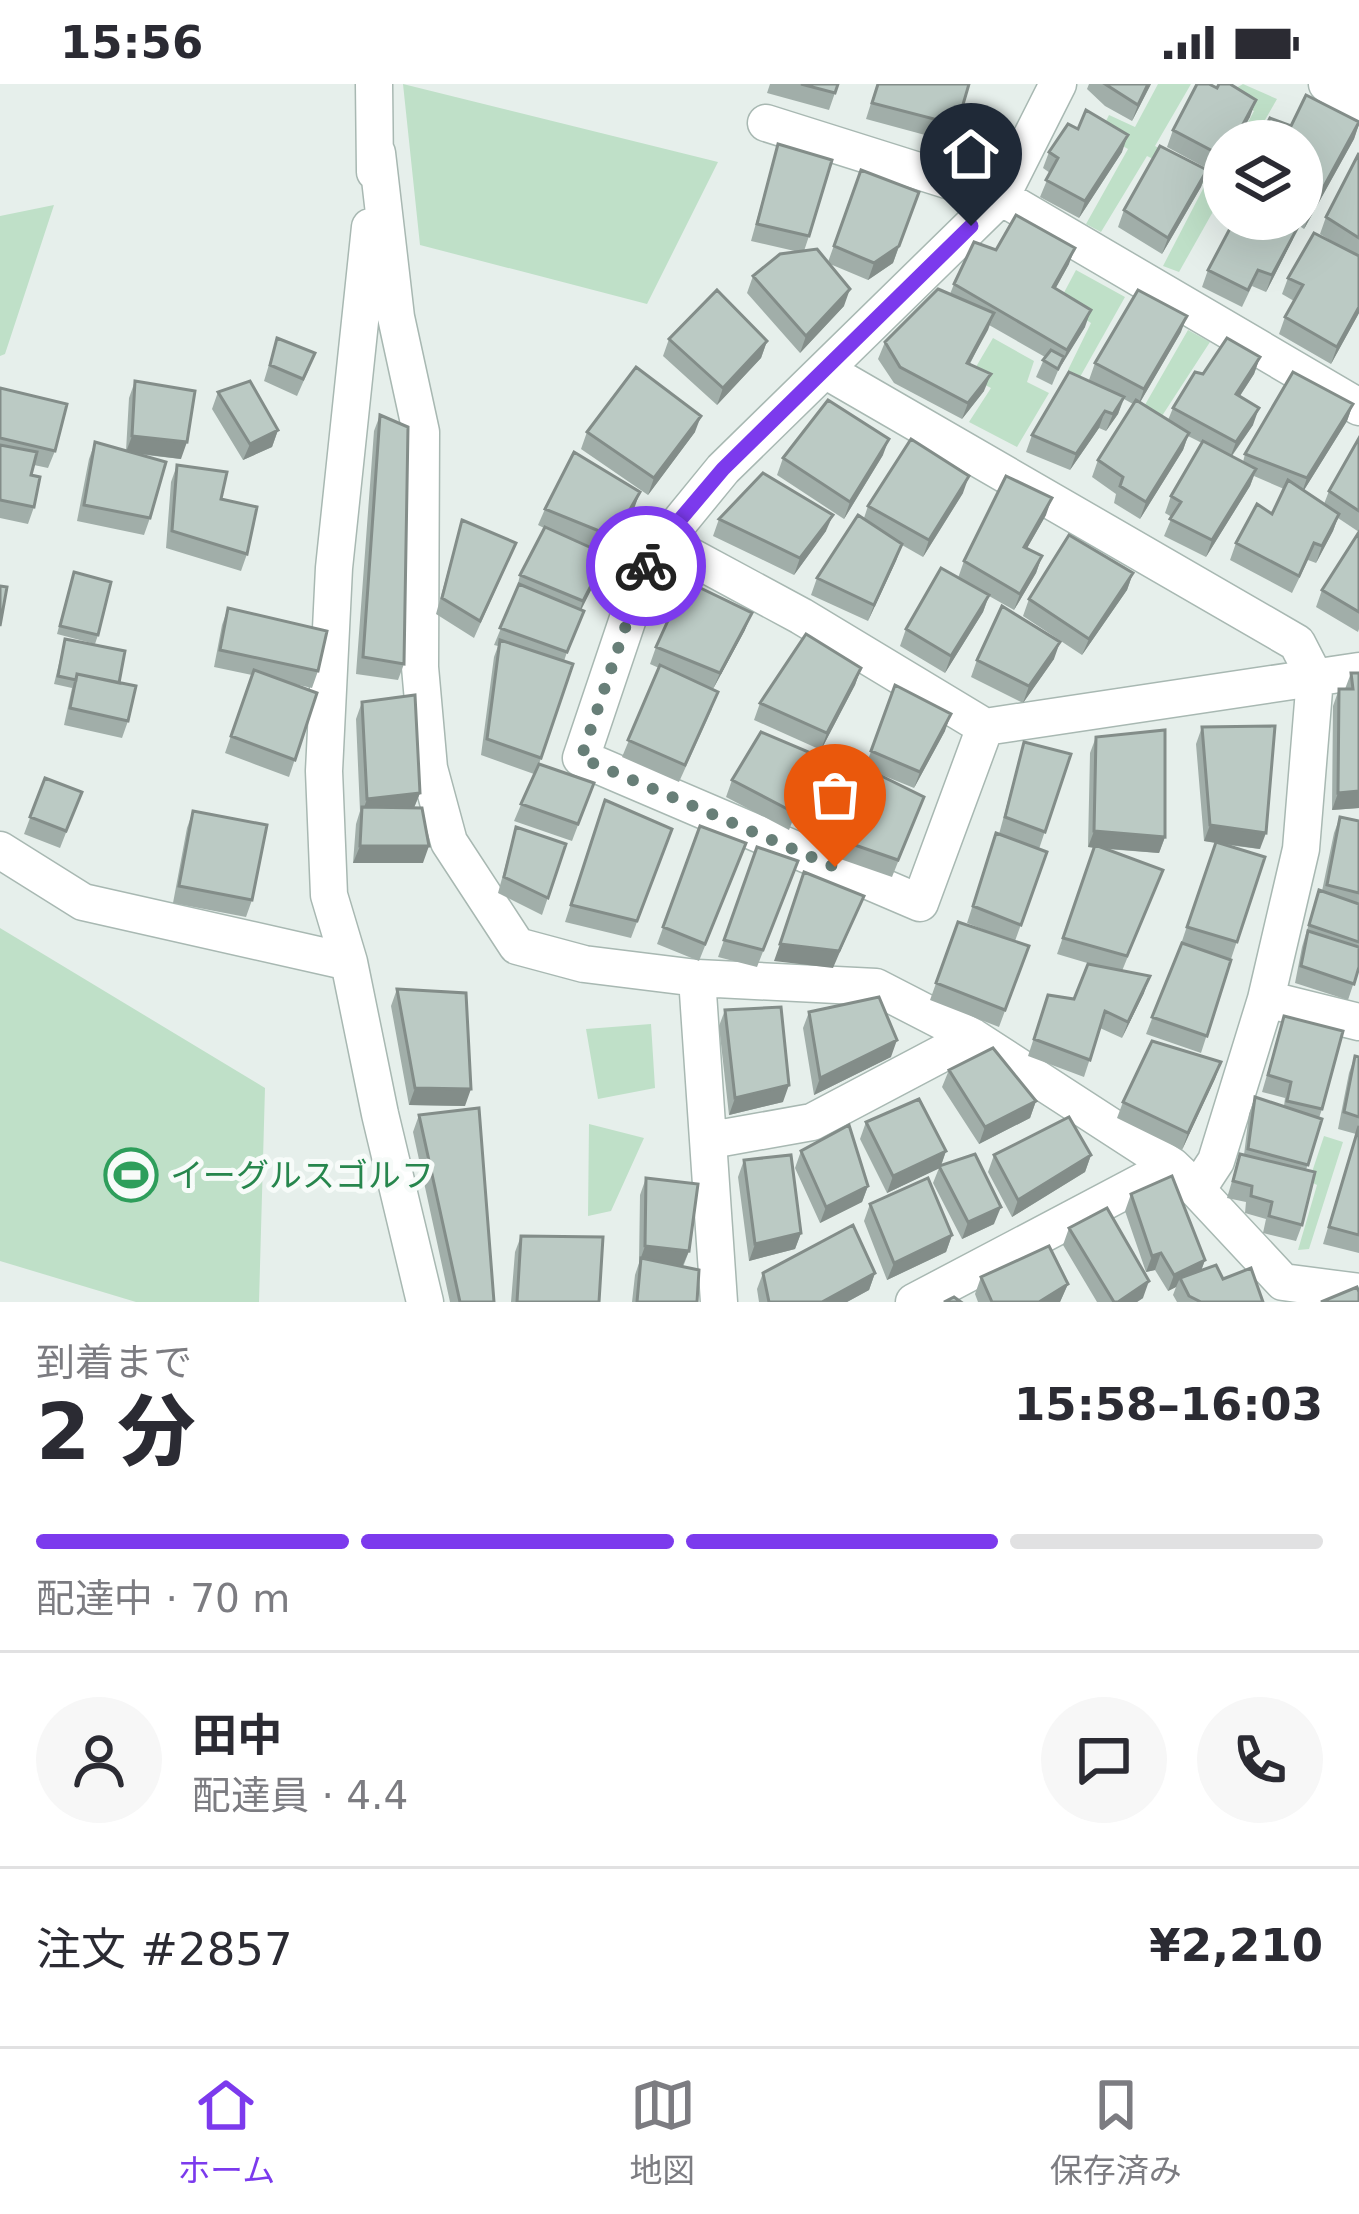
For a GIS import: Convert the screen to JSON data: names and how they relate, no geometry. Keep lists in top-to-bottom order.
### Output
{
  "places": {
    "sports": ["イーグルスゴルフ"]
  },
  "page": {
    "status": "15:56",
    "heading": ["2 分", "到着まで", "15:58–16:03"],
    "panel": [
      "田中",
      "配達員 · 4.4",
      "注文 #2857",
      "¥2,210"
    ],
    "bar": "配達中 · 70 m",
    "tabs": ["ホーム", "地図", "保存済み"]
  }
}
